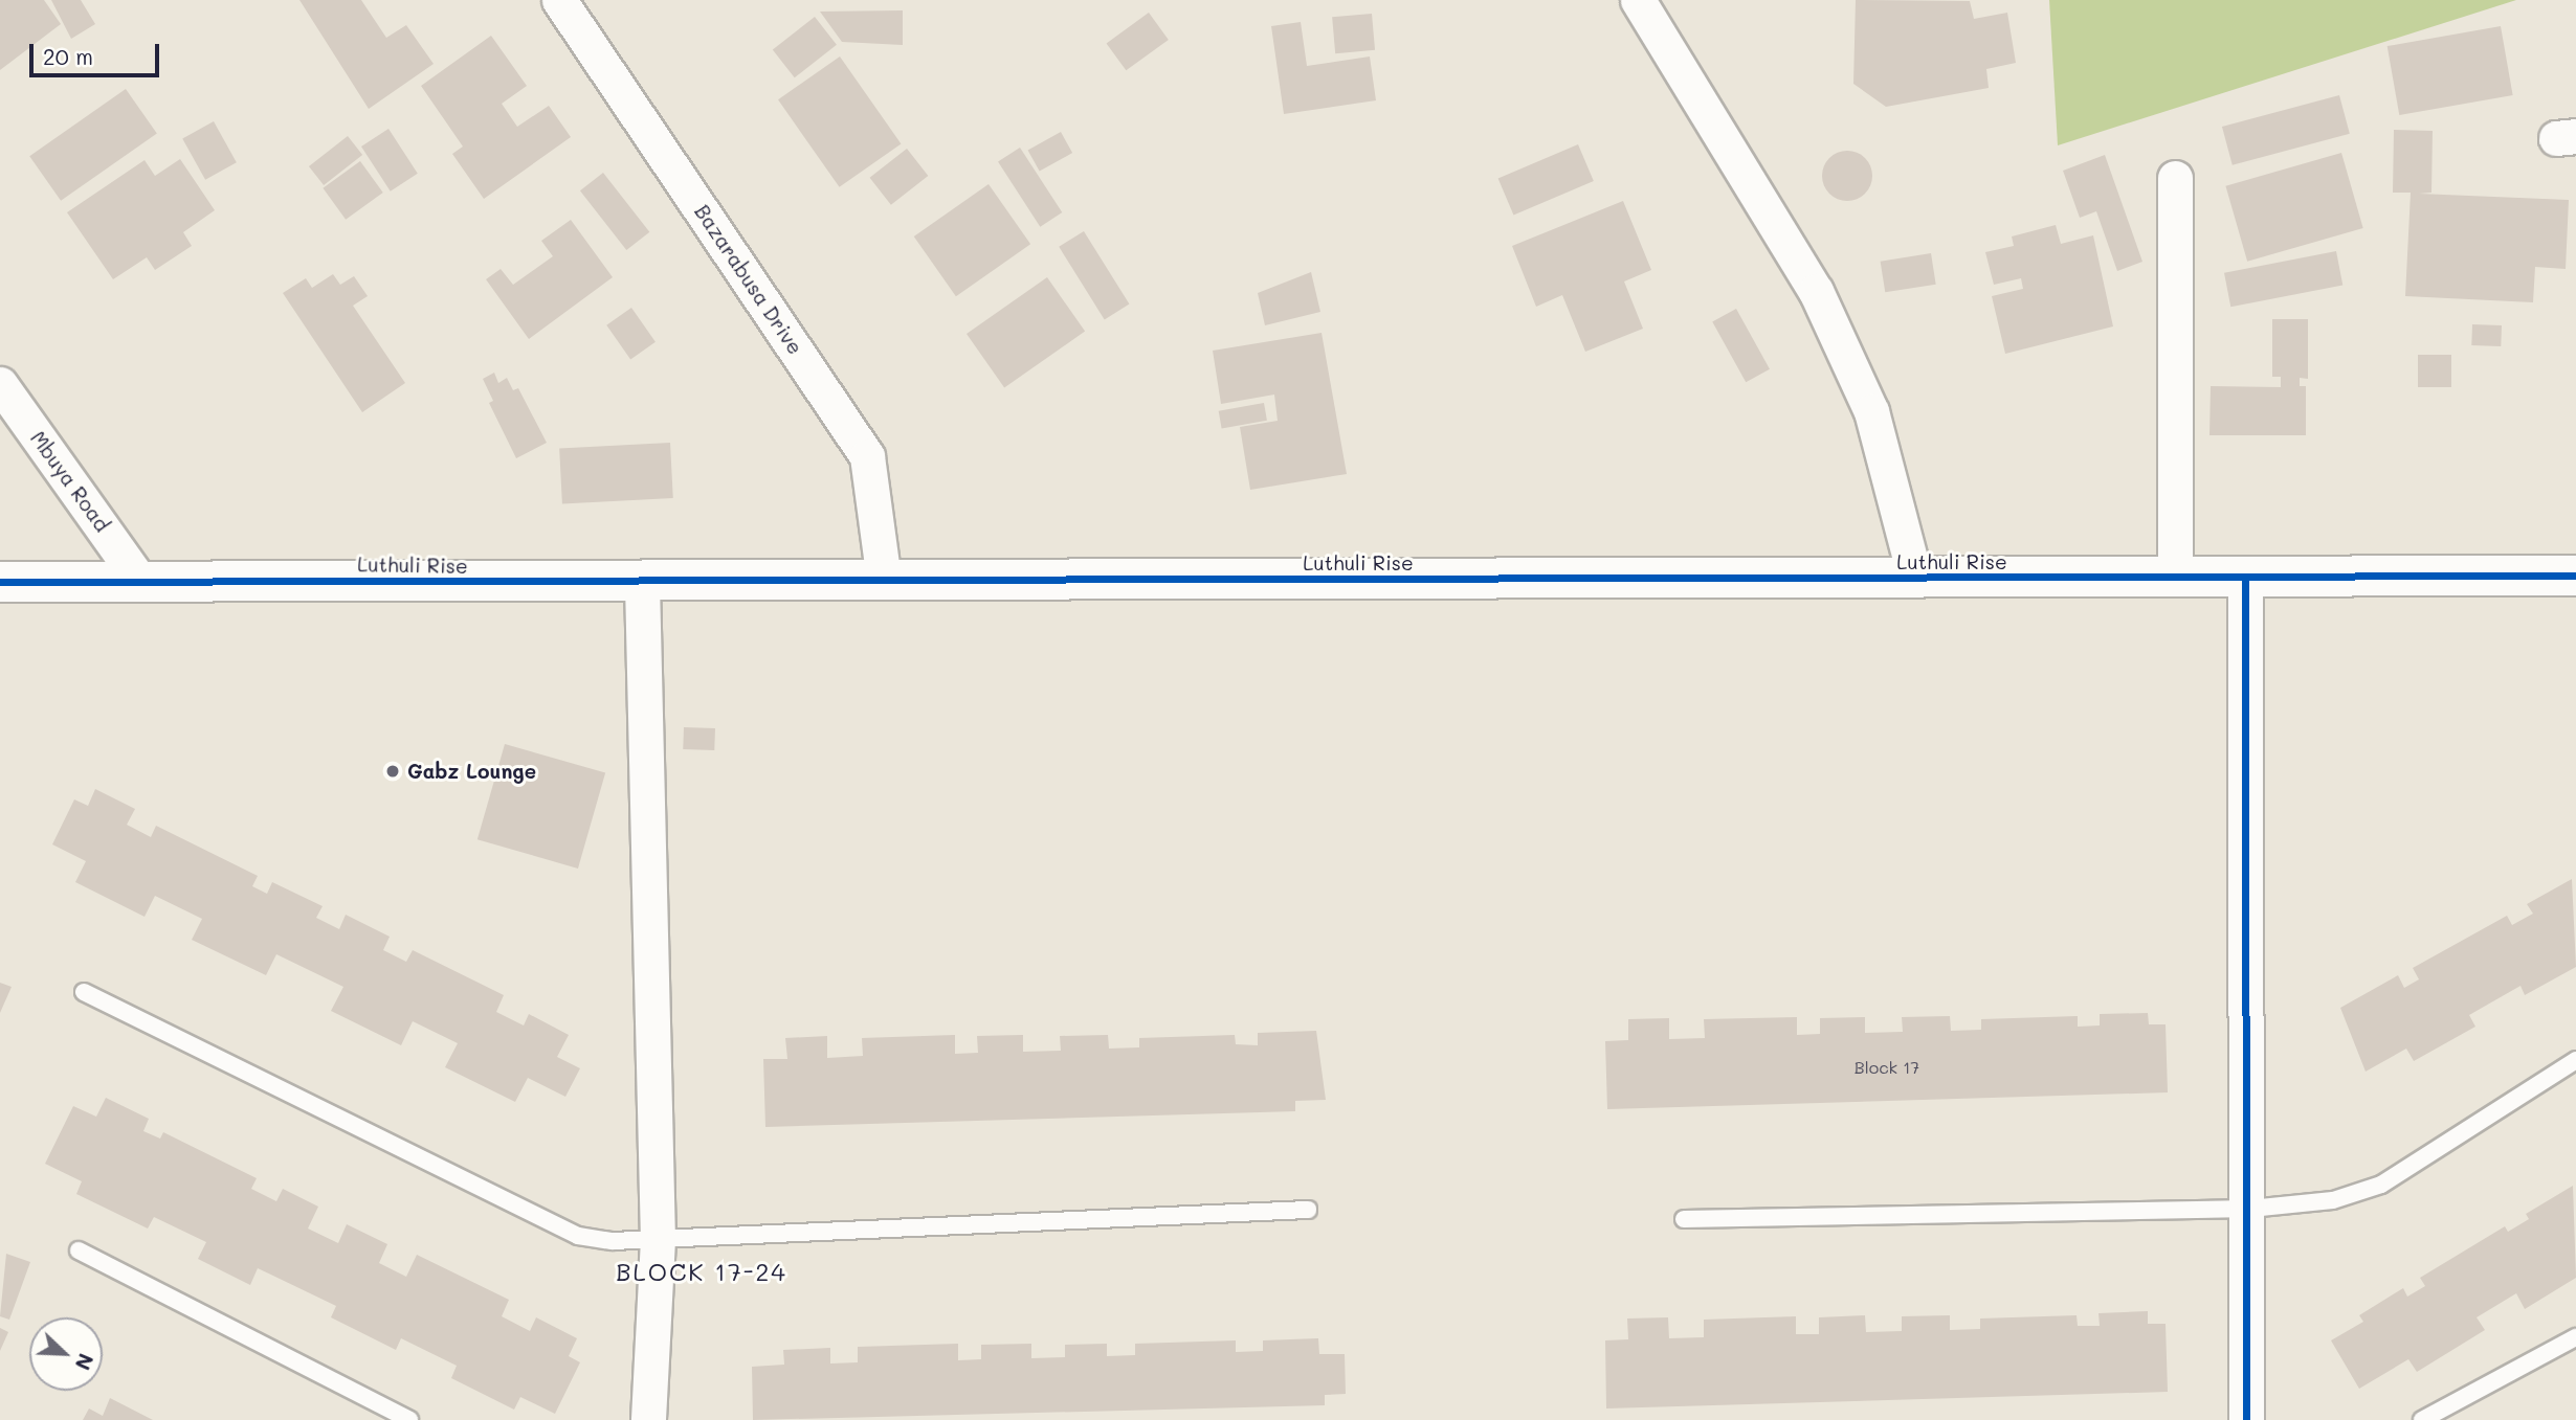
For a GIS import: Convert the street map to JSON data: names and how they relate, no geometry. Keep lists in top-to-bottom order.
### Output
{
  "streets": {
    "street": ["Bazarabusa Drive", "Mbuya Road", "Luthuli Rise"]
  },
  "crossings": [
    ["Bazarabusa Drive", "Luthuli Rise"],
    ["Mbuya Road", "Luthuli Rise"]
  ],
  "districts": ["BLOCK 17-24"],
  "places": ["Gabz Lounge"],
  "house_numbers": ["Block 17"],
  "scale_bar": "20 m",
  "north": "bottom right"
}
